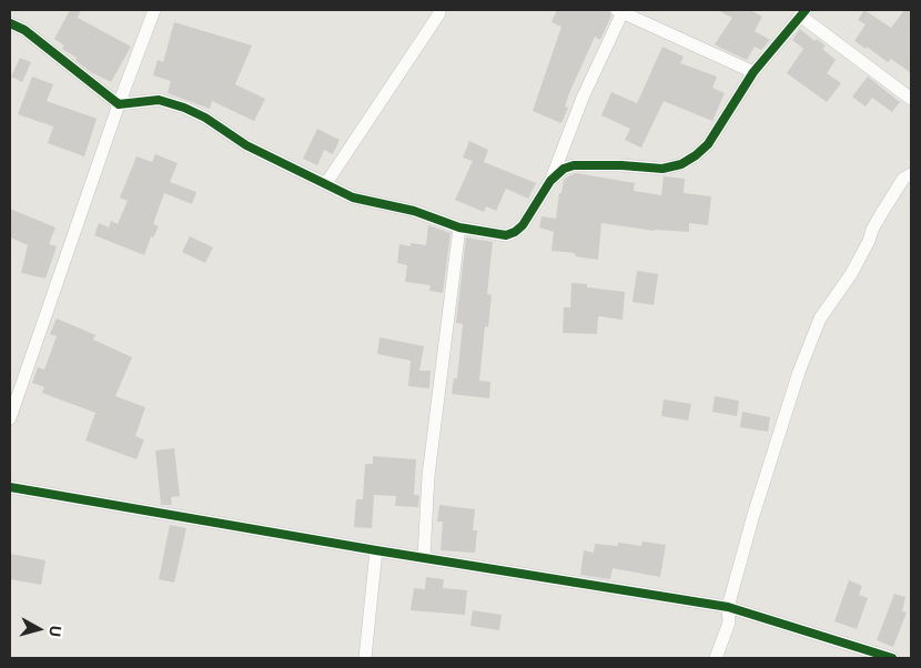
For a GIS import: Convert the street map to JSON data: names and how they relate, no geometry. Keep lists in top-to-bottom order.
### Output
{
  "north": "right"
}
